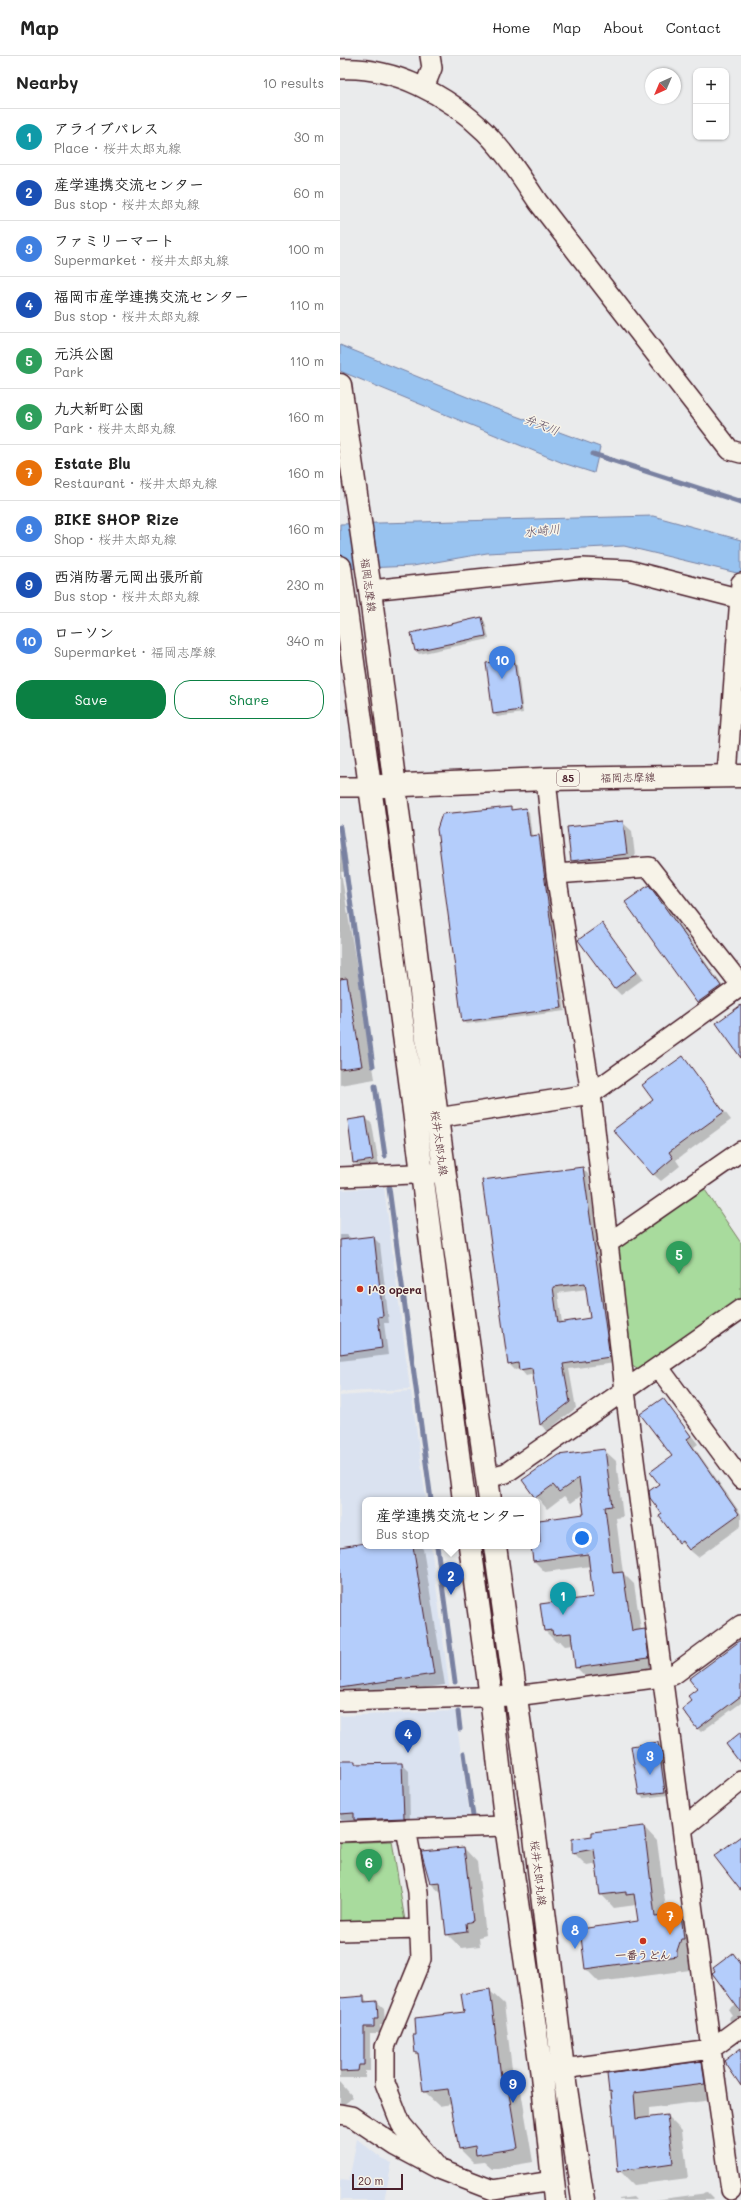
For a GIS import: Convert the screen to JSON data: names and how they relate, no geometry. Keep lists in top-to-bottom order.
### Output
{
  "streets": {
    "main road": ["福岡志摩線", "85", "桜井太郎丸線"]
  },
  "crossings": [
    ["福岡志摩線", "桜井太郎丸線"]
  ],
  "water": ["弁天川", "水崎川"],
  "places": ["i^3 opera", "一番うどん"],
  "scale_bar": "20 m",
  "north": "bottom left",
  "page": {
    "header": "Map",
    "nav": [
      "Home",
      "Map",
      "About",
      "Contact"
    ],
    "heading": ["Nearby", "10 results"],
    "map_buttons": ["+", "−"],
    "list": [
      {
        "mark": "1",
        "name": "アライブパレス",
        "note": "Place · 桜井太郎丸線",
        "value": "30 m"
      },
      {
        "mark": "2",
        "name": "産学連携交流センター",
        "note": "Bus stop · 桜井太郎丸線",
        "value": "60 m"
      },
      {
        "mark": "3",
        "name": "ファミリーマート",
        "note": "Supermarket · 桜井太郎丸線",
        "value": "100 m"
      },
      {
        "mark": "4",
        "name": "福岡市産学連携交流センター",
        "note": "Bus stop · 桜井太郎丸線",
        "value": "110 m"
      },
      {
        "mark": "5",
        "name": "元浜公園",
        "note": "Park",
        "value": "110 m"
      },
      {
        "mark": "6",
        "name": "九大新町公園",
        "note": "Park · 桜井太郎丸線",
        "value": "160 m"
      },
      {
        "mark": "7",
        "name": "Estate Blu",
        "note": "Restaurant · 桜井太郎丸線",
        "value": "160 m"
      },
      {
        "mark": "8",
        "name": "BIKE SHOP Rize",
        "note": "Shop · 桜井太郎丸線",
        "value": "160 m"
      },
      {
        "mark": "9",
        "name": "西消防署元岡出張所前",
        "note": "Bus stop · 桜井太郎丸線",
        "value": "230 m"
      },
      {
        "mark": "10",
        "name": "ローソン",
        "note": "Supermarket · 福岡志摩線",
        "value": "340 m"
      }
    ],
    "pins": [
      "10",
      "5",
      "2",
      "1",
      "4",
      "3",
      "6",
      "7",
      "8",
      "9"
    ],
    "buttons": ["Save", "Share"],
    "popup": ["産学連携交流センター", "Bus stop"],
    "scale": "20 m"
  }
}
